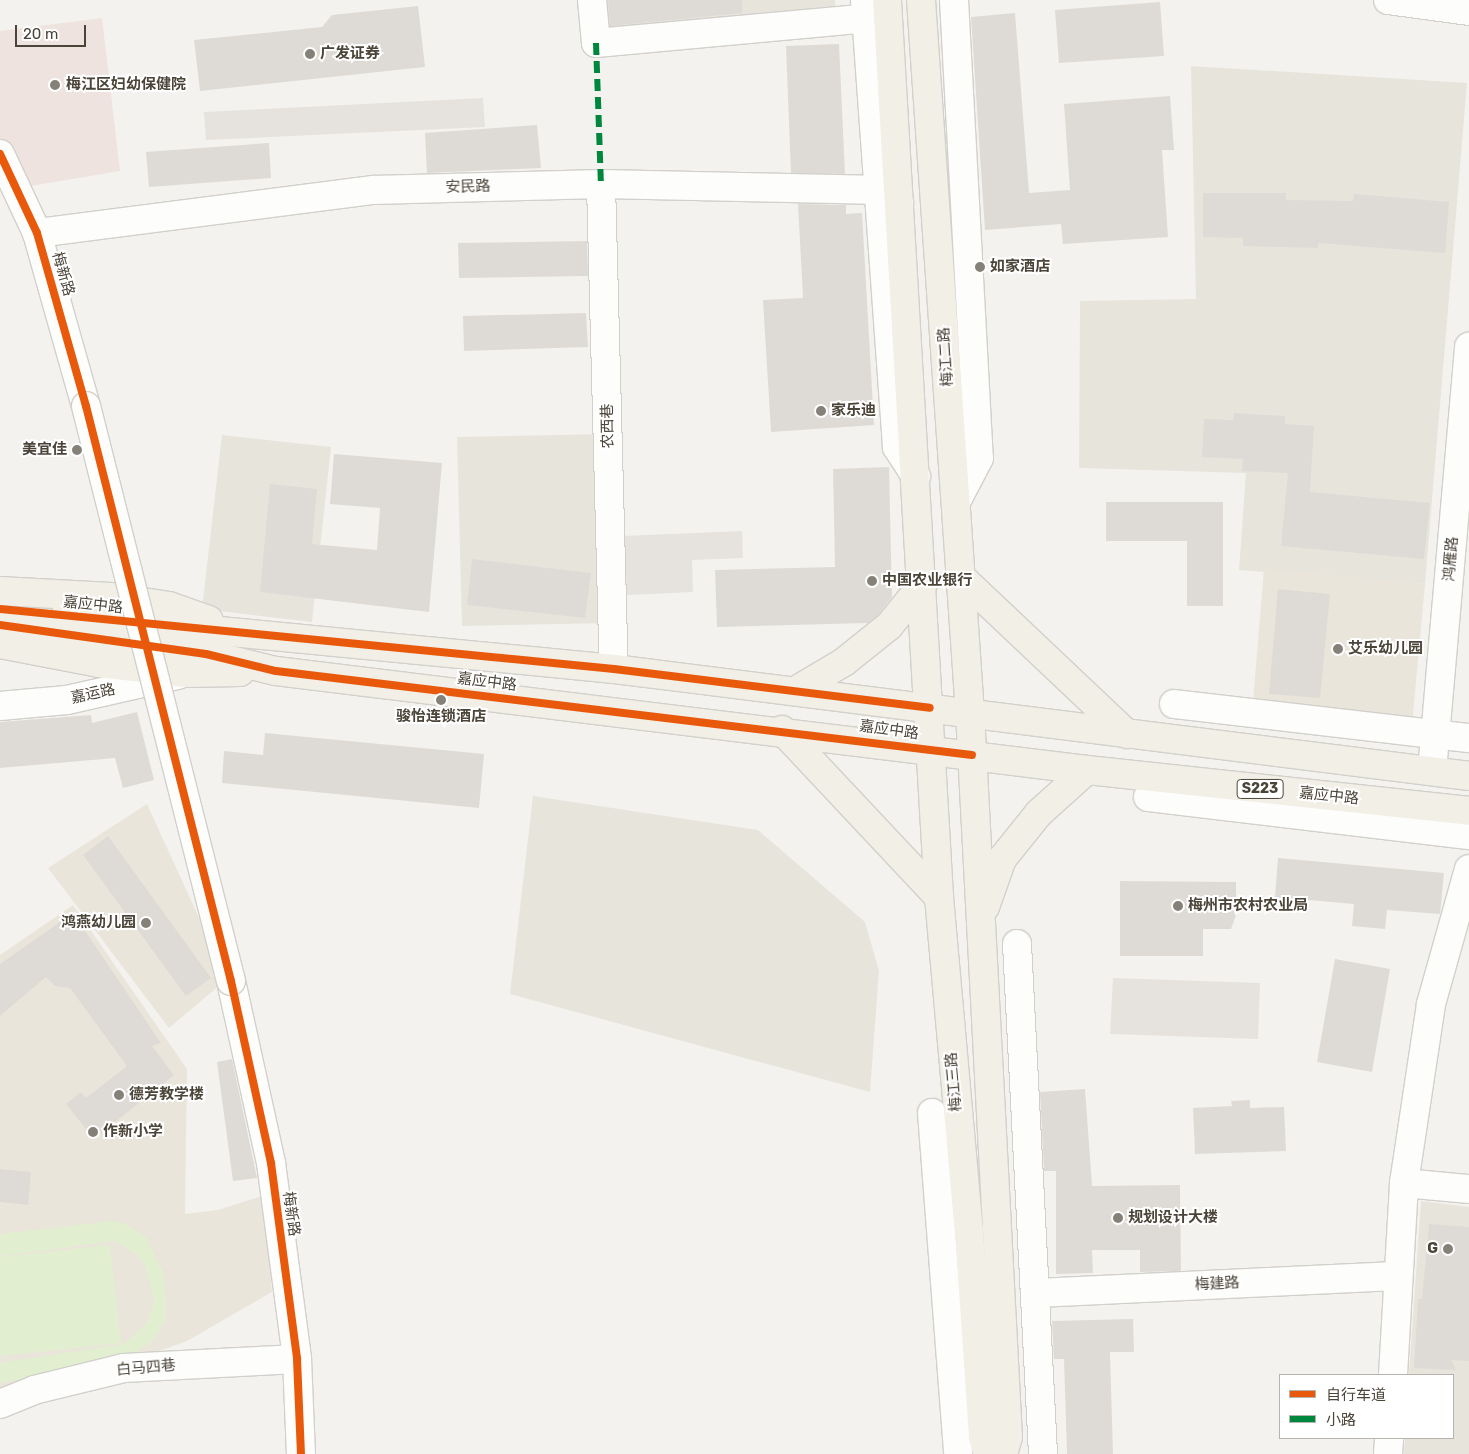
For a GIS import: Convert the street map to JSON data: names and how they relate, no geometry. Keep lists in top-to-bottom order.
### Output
{
  "streets": {
    "main road": [
      "梅江二路",
      "嘉应中路",
      "S223",
      "梅江三路"
    ],
    "street": [
      "安民路",
      "梅新路",
      "农西巷",
      "鸿雁路",
      "嘉运路",
      "梅建路",
      "白马四巷"
    ]
  },
  "crossings": [
    ["安民路", "梅新路"],
    ["安民路", "农西巷"],
    ["梅新路", "白马四巷"],
    ["梅江二路", "嘉应中路"],
    ["农西巷", "嘉应中路"],
    ["鸿雁路", "嘉应中路"],
    ["嘉应中路", "梅江三路"]
  ],
  "places": [
    "广发证券",
    "梅江区妇幼保健院",
    "如家酒店",
    "家乐迪",
    "美宜佳",
    "中国农业银行",
    "艾乐幼儿园",
    "骏怡连锁酒店",
    "梅州市农村农业局",
    "鸿燕幼儿园",
    "德芳教学楼",
    "作新小学",
    "规划设计大楼",
    "G"
  ],
  "legend": ["自行车道", "小路"],
  "scale_bar": "20 m"
}
